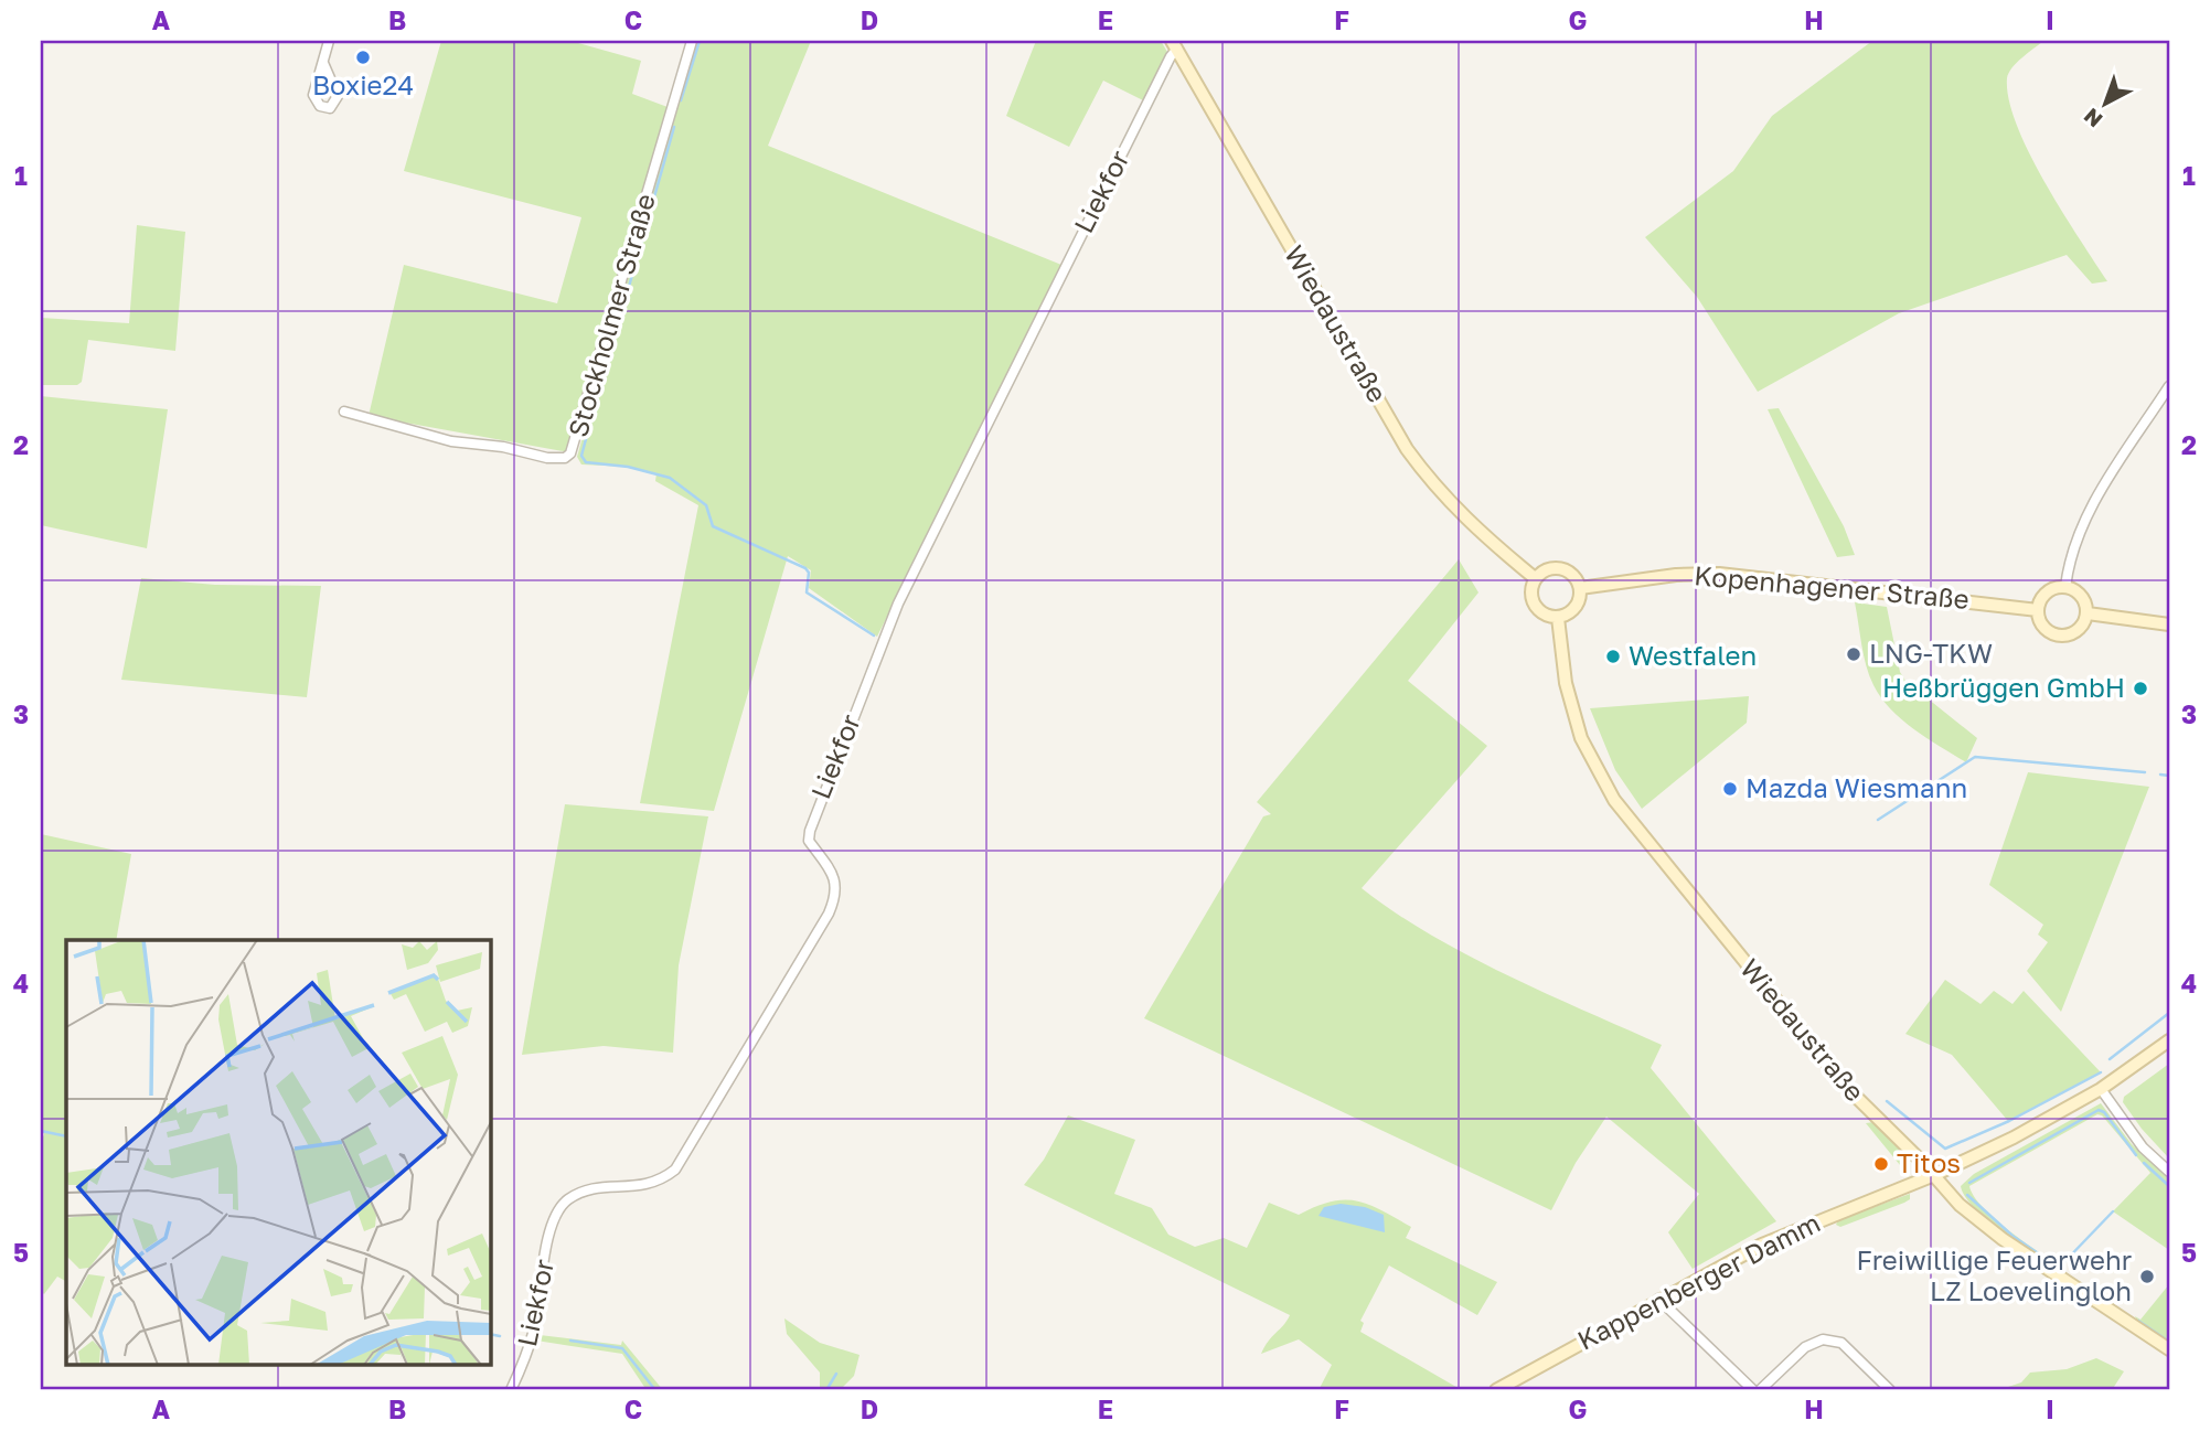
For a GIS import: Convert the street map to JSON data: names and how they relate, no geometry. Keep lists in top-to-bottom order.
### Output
{
  "streets": {
    "main road": ["Wiedaustraße", "Kopenhagener Straße", "Kappenberger Damm"],
    "street": ["Liekfor", "Stockholmer Straße"]
  },
  "crossings": [
    ["Liekfor", "Wiedaustraße"],
    ["Wiedaustraße", "Kopenhagener Straße"],
    ["Wiedaustraße", "Kappenberger Damm"]
  ],
  "places": [
    "Boxie24",
    "LNG-TKW",
    "Westfalen",
    "Heßbrüggen GmbH",
    "Mazda Wiesmann",
    "Titos",
    "Freiwillige Feuerwehr LZ Loevelingloh"
  ],
  "north": "bottom left",
  "grid": {
    "columns": [
      "A",
      "B",
      "C",
      "D",
      "E",
      "F",
      "G",
      "H",
      "I"
    ],
    "rows": [
      "1",
      "2",
      "3",
      "4",
      "5"
    ]
  }
}
